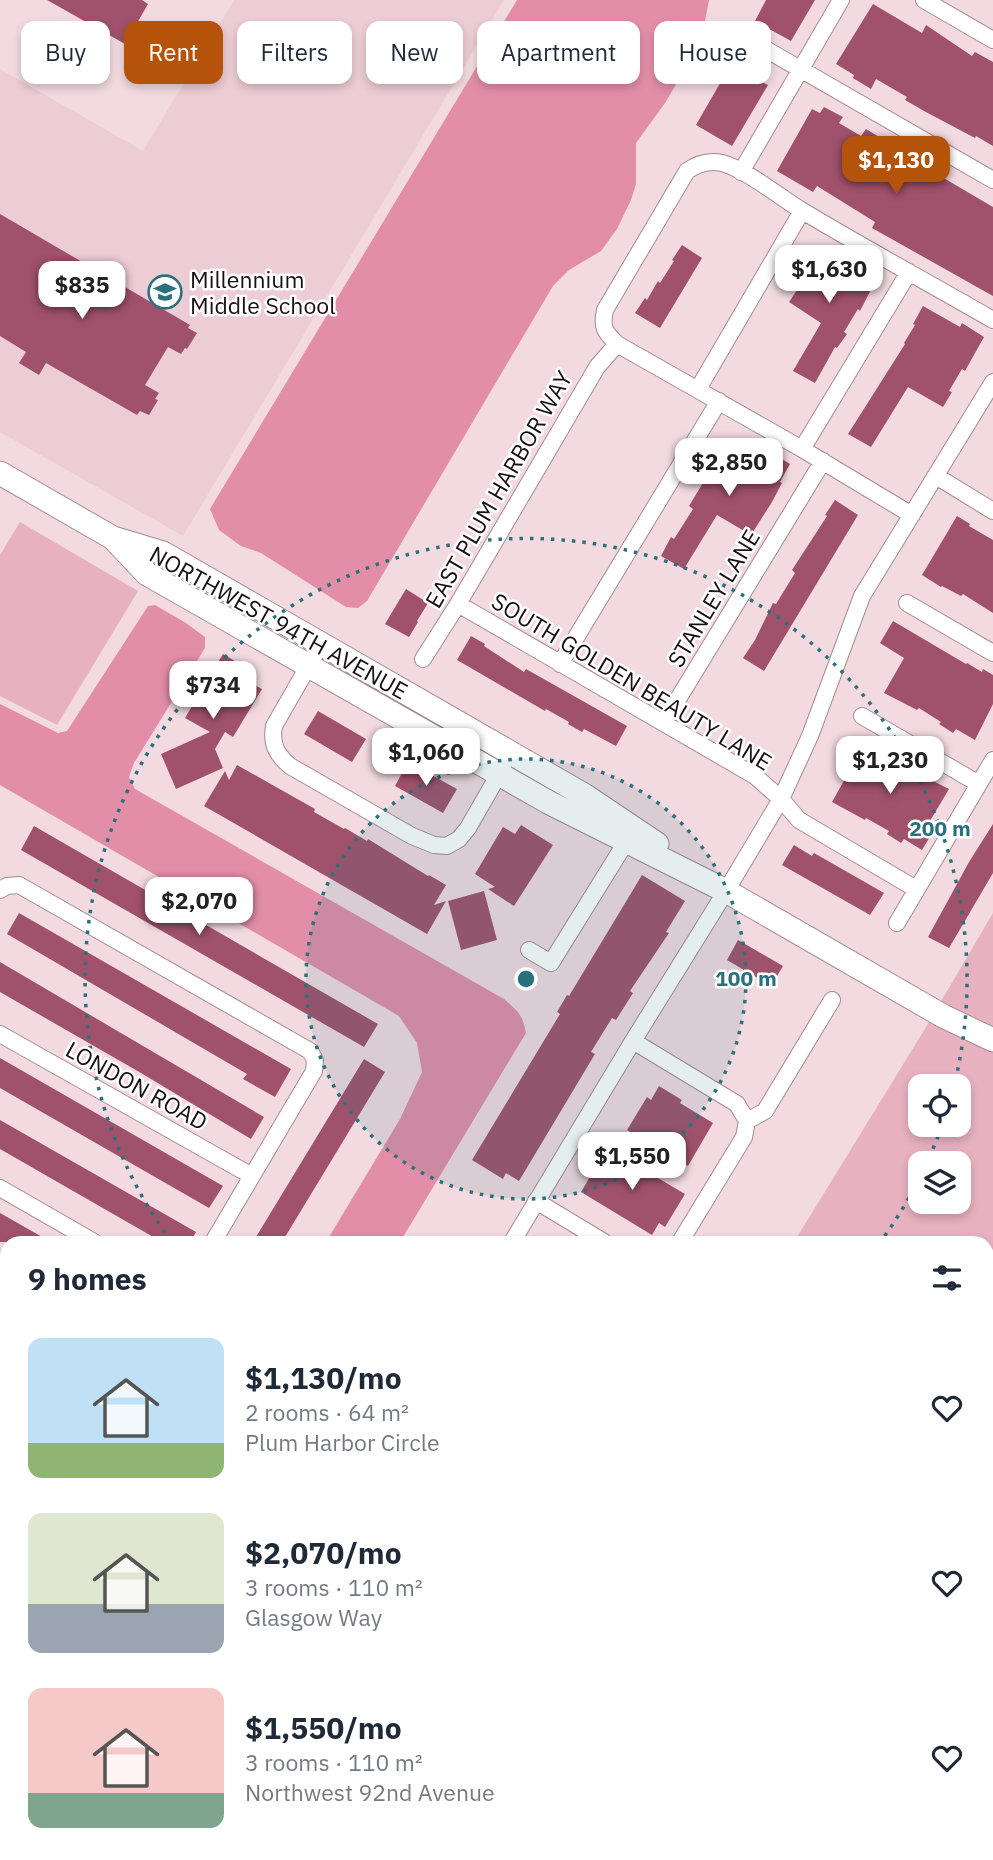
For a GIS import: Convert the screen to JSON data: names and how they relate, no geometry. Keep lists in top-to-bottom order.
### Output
{
  "streets": {
    "street": [
      "EAST PLUM HARBOR WAY",
      "STANLEY LANE",
      "NORTHWEST 94TH AVENUE",
      "SOUTH GOLDEN BEAUTY LANE",
      "LONDON ROAD"
    ]
  },
  "crossings": [
    ["EAST PLUM HARBOR WAY", "SOUTH GOLDEN BEAUTY LANE"],
    ["STANLEY LANE", "SOUTH GOLDEN BEAUTY LANE"]
  ],
  "places": {
    "school or university": ["Millennium Middle School"]
  },
  "page": {
    "chip": [
      "Buy",
      "Rent",
      "Filters",
      "New",
      "Apartment",
      "House"
    ],
    "price": [
      "$1,130",
      "$1,630",
      "$835",
      "$2,850",
      "$734",
      "$1,060",
      "$1,230",
      "$2,070",
      "$1,550"
    ],
    "heading": "9 homes",
    "list": [
      {
        "name": "$1,130/mo",
        "note": "2 rooms · 64 m² · Plum Harbor Circle"
      },
      {
        "name": "$2,070/mo",
        "note": "3 rooms · 110 m² · Glasgow Way"
      },
      {
        "name": "$1,550/mo",
        "note": "3 rooms · 110 m² · Northwest 92nd Avenue"
      }
    ]
  },
  "rings": ["200 m", "100 m"]
}
